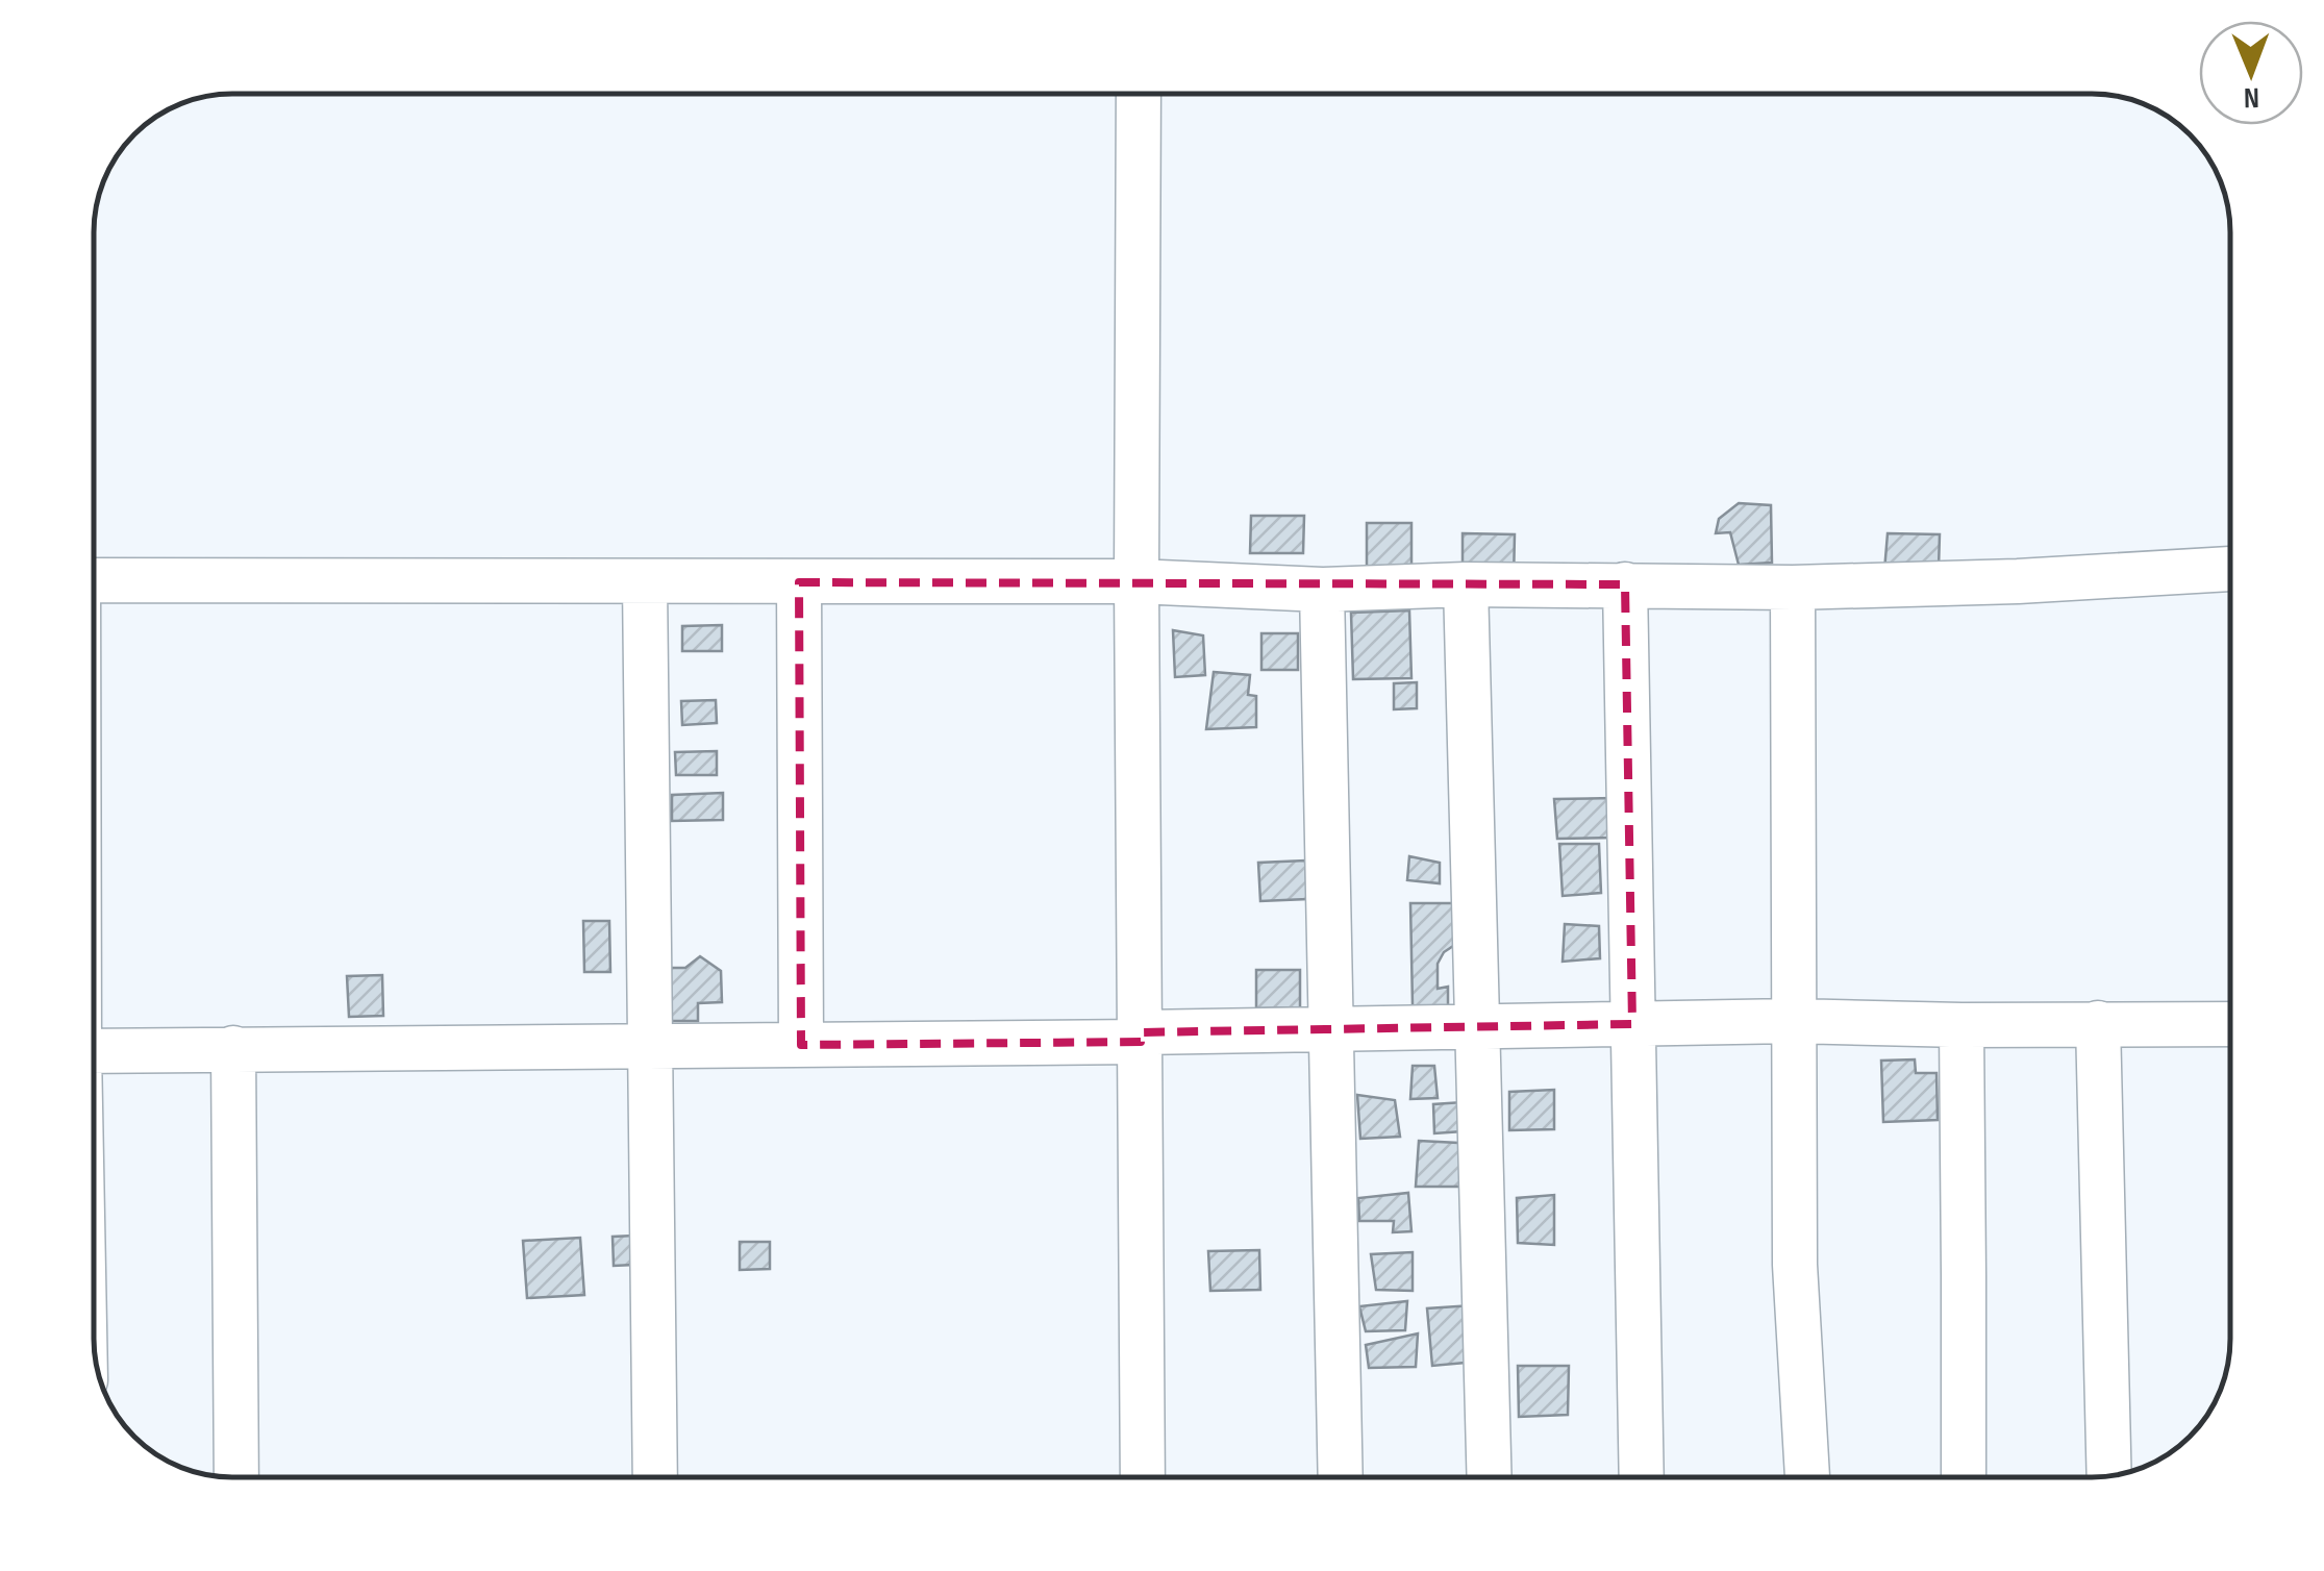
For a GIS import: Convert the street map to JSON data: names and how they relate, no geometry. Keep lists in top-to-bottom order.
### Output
{
  "north": "bottom"
}
